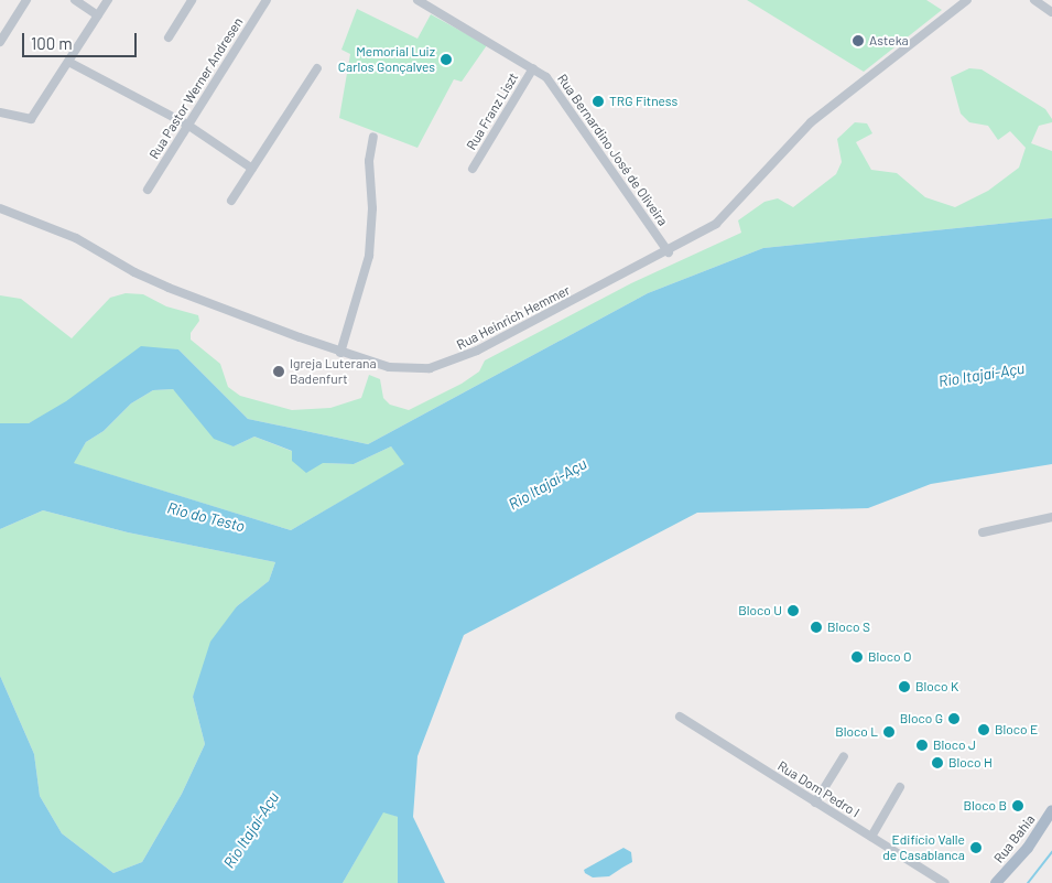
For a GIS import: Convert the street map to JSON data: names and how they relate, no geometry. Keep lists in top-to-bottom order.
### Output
{
  "streets": {
    "main road": ["Rua Bahia"],
    "street": [
      "Rua Pastor Werner Andresen",
      "Rua Franz Liszt",
      "Rua Bernardino José de Oliveira",
      "Rua Heinrich Hemmer",
      "Rua Dom Pedro I"
    ]
  },
  "crossings": [
    ["Rua Franz Liszt", "Rua Bernardino José de Oliveira"],
    ["Rua Bernardino José de Oliveira", "Rua Heinrich Hemmer"]
  ],
  "water": ["Rio Itajaí-Açu", "Rio do Testo"],
  "places": [
    "Asteka",
    "Memorial Luiz Carlos Gonçalves",
    "TRG Fitness",
    "Igreja Luterana Badenfurt",
    "Bloco U",
    "Bloco S",
    "Bloco O",
    "Bloco K",
    "Bloco G",
    "Bloco E",
    "Bloco L",
    "Bloco J",
    "Bloco H",
    "Bloco B",
    "Edifício Valle de Casablanca"
  ],
  "scale_bar": "100 m"
}
